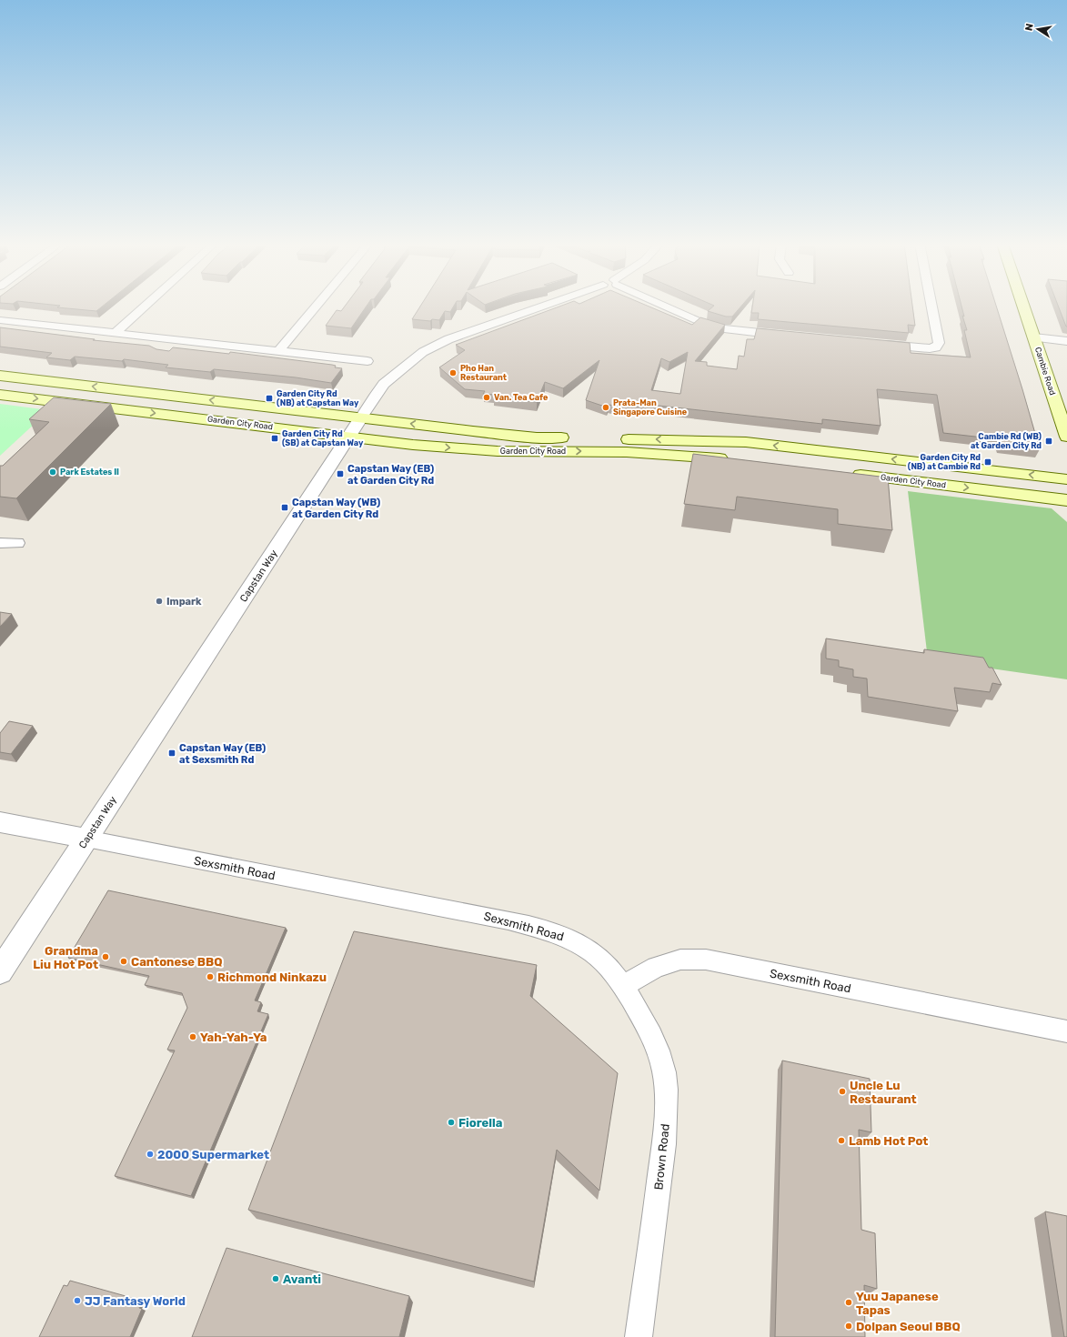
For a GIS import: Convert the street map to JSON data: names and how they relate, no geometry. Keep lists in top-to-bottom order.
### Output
{
  "streets": {
    "main road": ["Cambie Road", "Garden City Road"],
    "street": ["Capstan Way", "Sexsmith Road", "Brown Road"]
  },
  "crossings": [
    ["Garden City Road", "Capstan Way"],
    ["Capstan Way", "Sexsmith Road"],
    ["Sexsmith Road", "Brown Road"]
  ],
  "places": {
    "other": [
      "Pho Han Restaurant",
      "Van. Tea Cafe",
      "Prata-Man Singapore Cuisine",
      "Park Estates II",
      "Impark",
      "Grandma Liu Hot Pot",
      "Cantonese BBQ",
      "Richmond Ninkazu",
      "Yah-Yah-Ya",
      "Uncle Lu Restaurant",
      "Fiorella",
      "Lamb Hot Pot",
      "2000 Supermarket",
      "Avanti",
      "JJ Fantasy World",
      "Yuu Japanese Tapas",
      "Dolpan Seoul BBQ"
    ],
    "transit": [
      "Garden City Rd (NB) at Capstan Way",
      "Garden City Rd (SB) at Capstan Way",
      "Cambie Rd (WB) at Garden City Rd",
      "Garden City Rd (NB) at Cambie Rd",
      "Capstan Way (EB) at Garden City Rd",
      "Capstan Way (WB) at Garden City Rd",
      "Capstan Way (EB) at Sexsmith Rd"
    ]
  },
  "north": "left"
}
